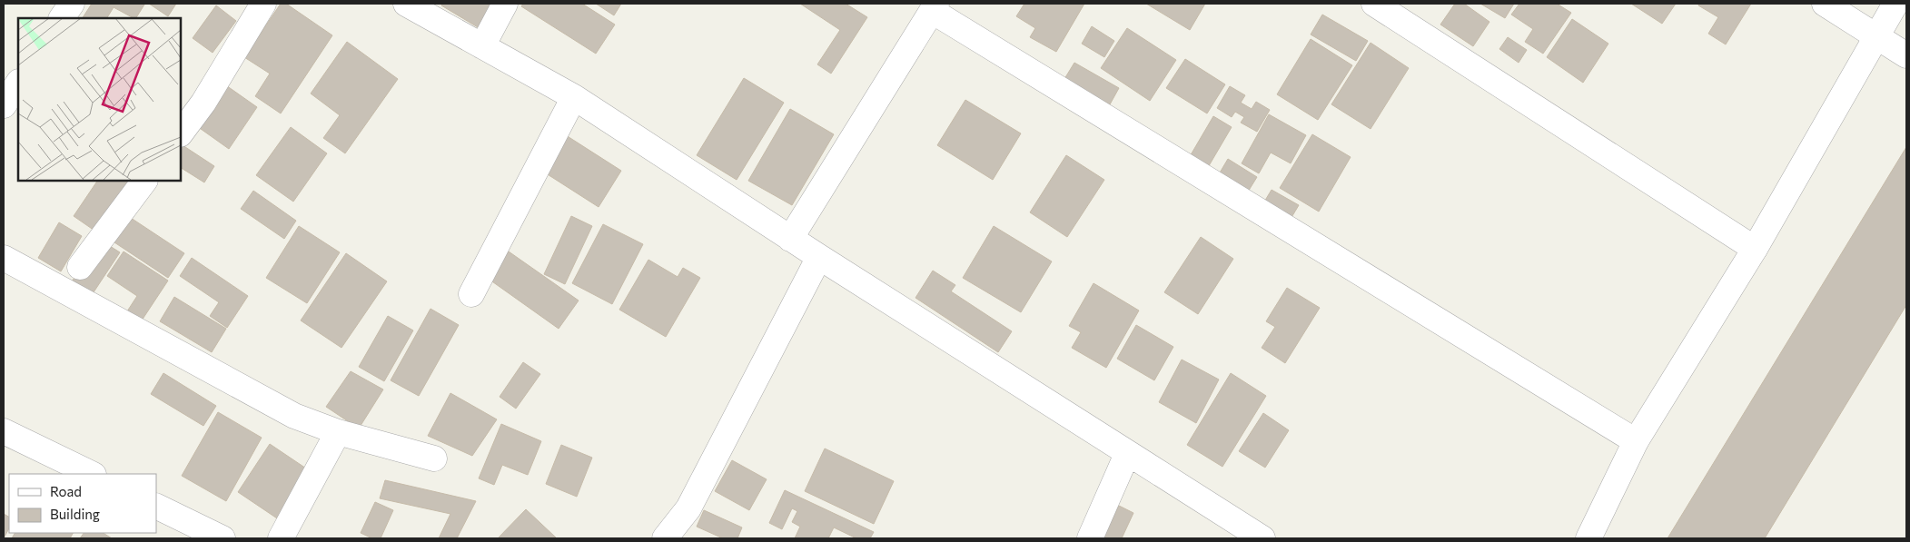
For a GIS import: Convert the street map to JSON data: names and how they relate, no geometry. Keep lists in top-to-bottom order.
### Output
{
  "legend": ["Road", "Building"]
}
